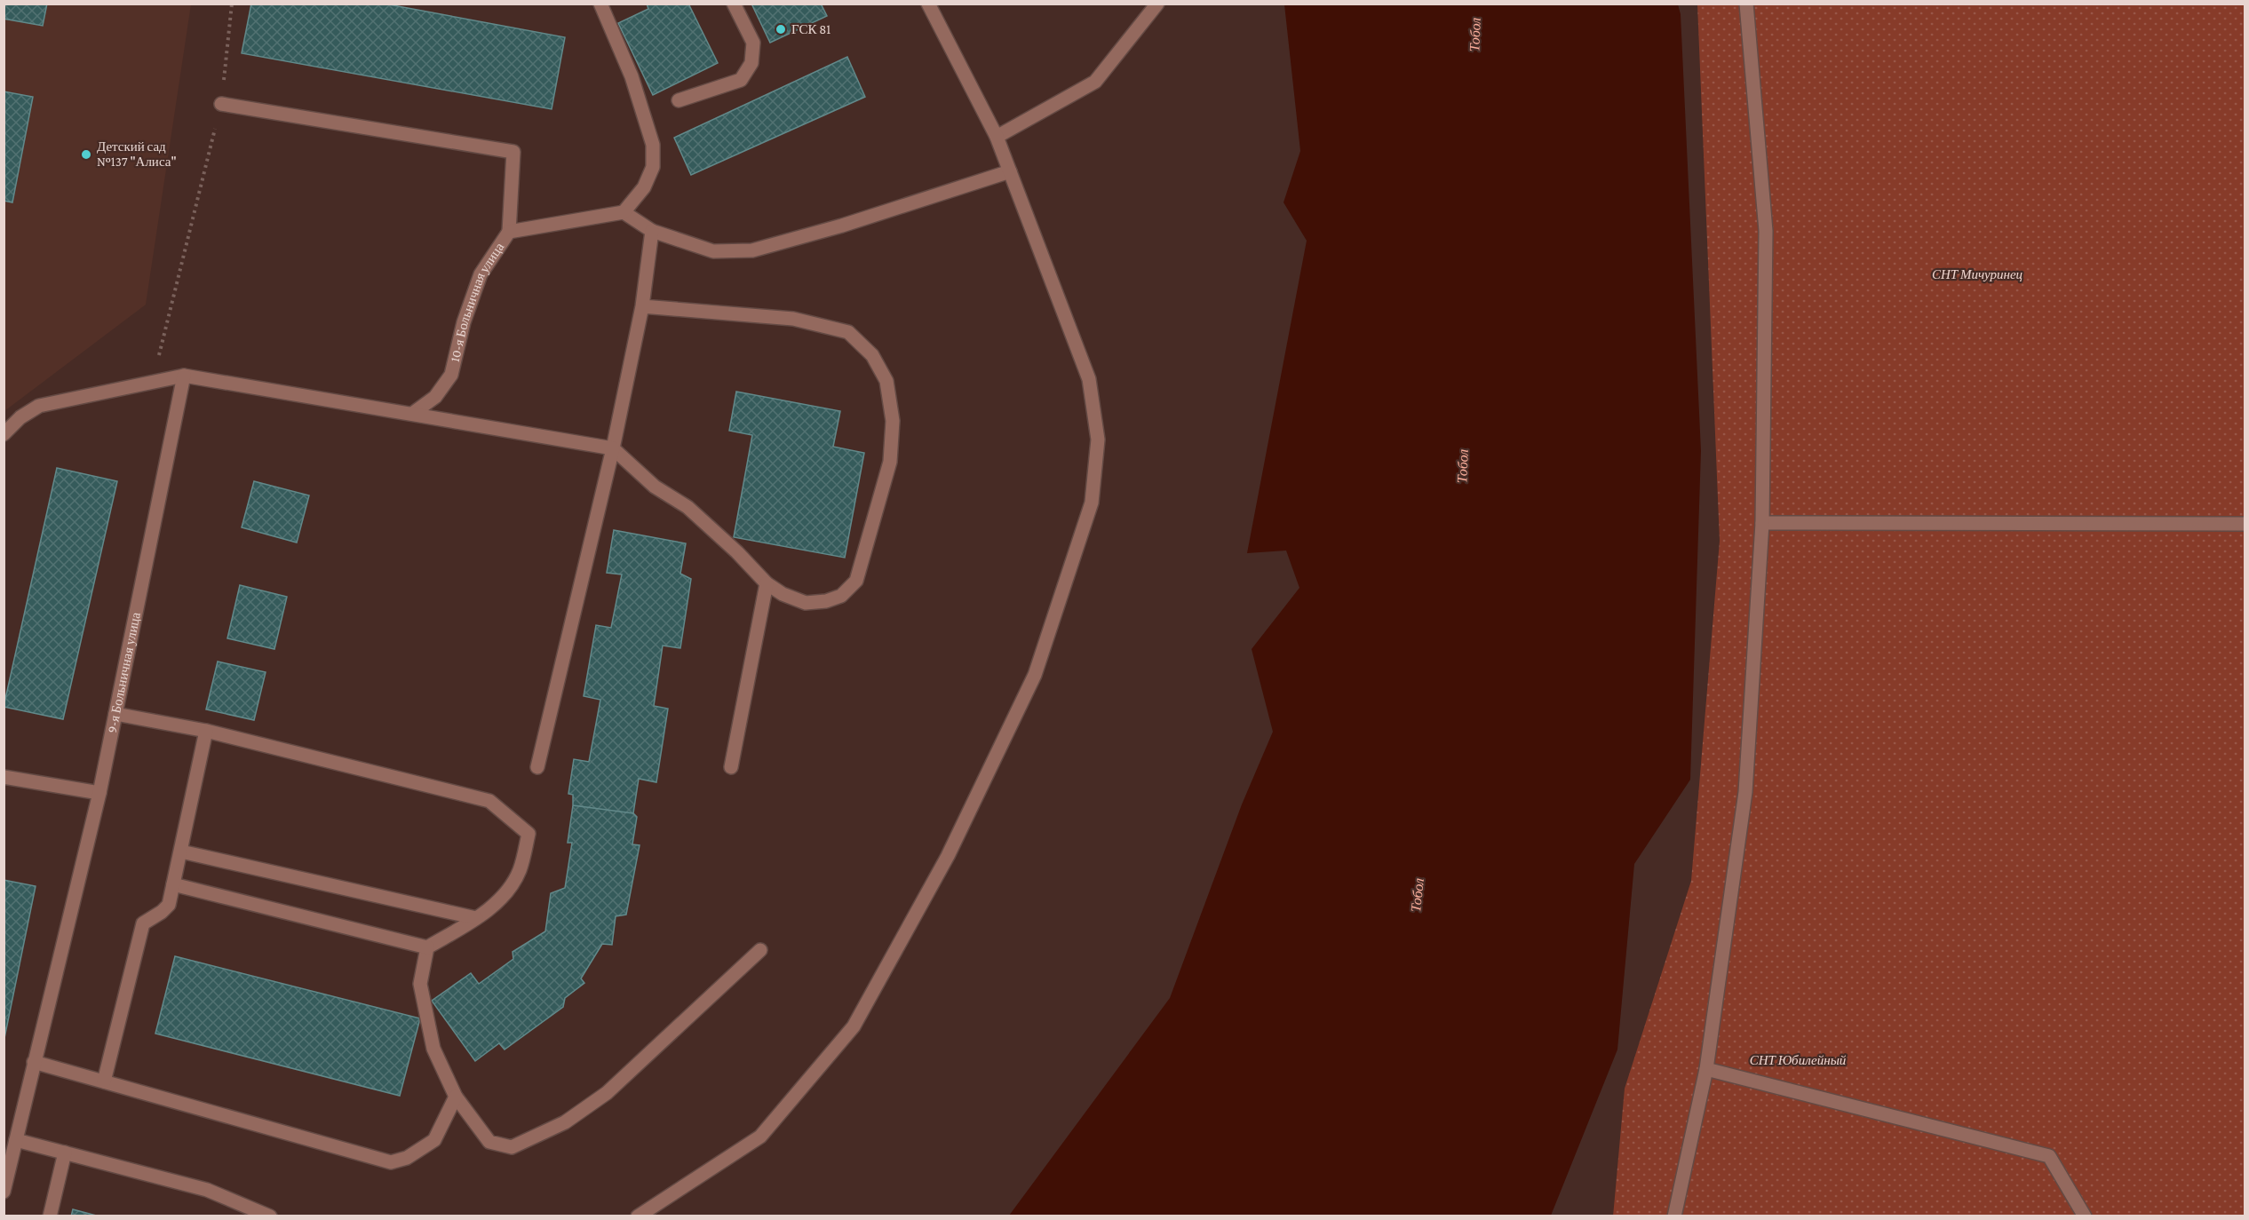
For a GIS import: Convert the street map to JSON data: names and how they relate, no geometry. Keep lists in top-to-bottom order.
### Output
{
  "streets": {
    "street": ["10-я Больничная улица", "9-я Больничная улица"]
  },
  "water": ["Тобол"],
  "parks": ["СНТ Мичуринец", "СНТ Юбилейный"],
  "places": ["ГСК 81", "Детский сад №137 \"Алиса\""]
}
